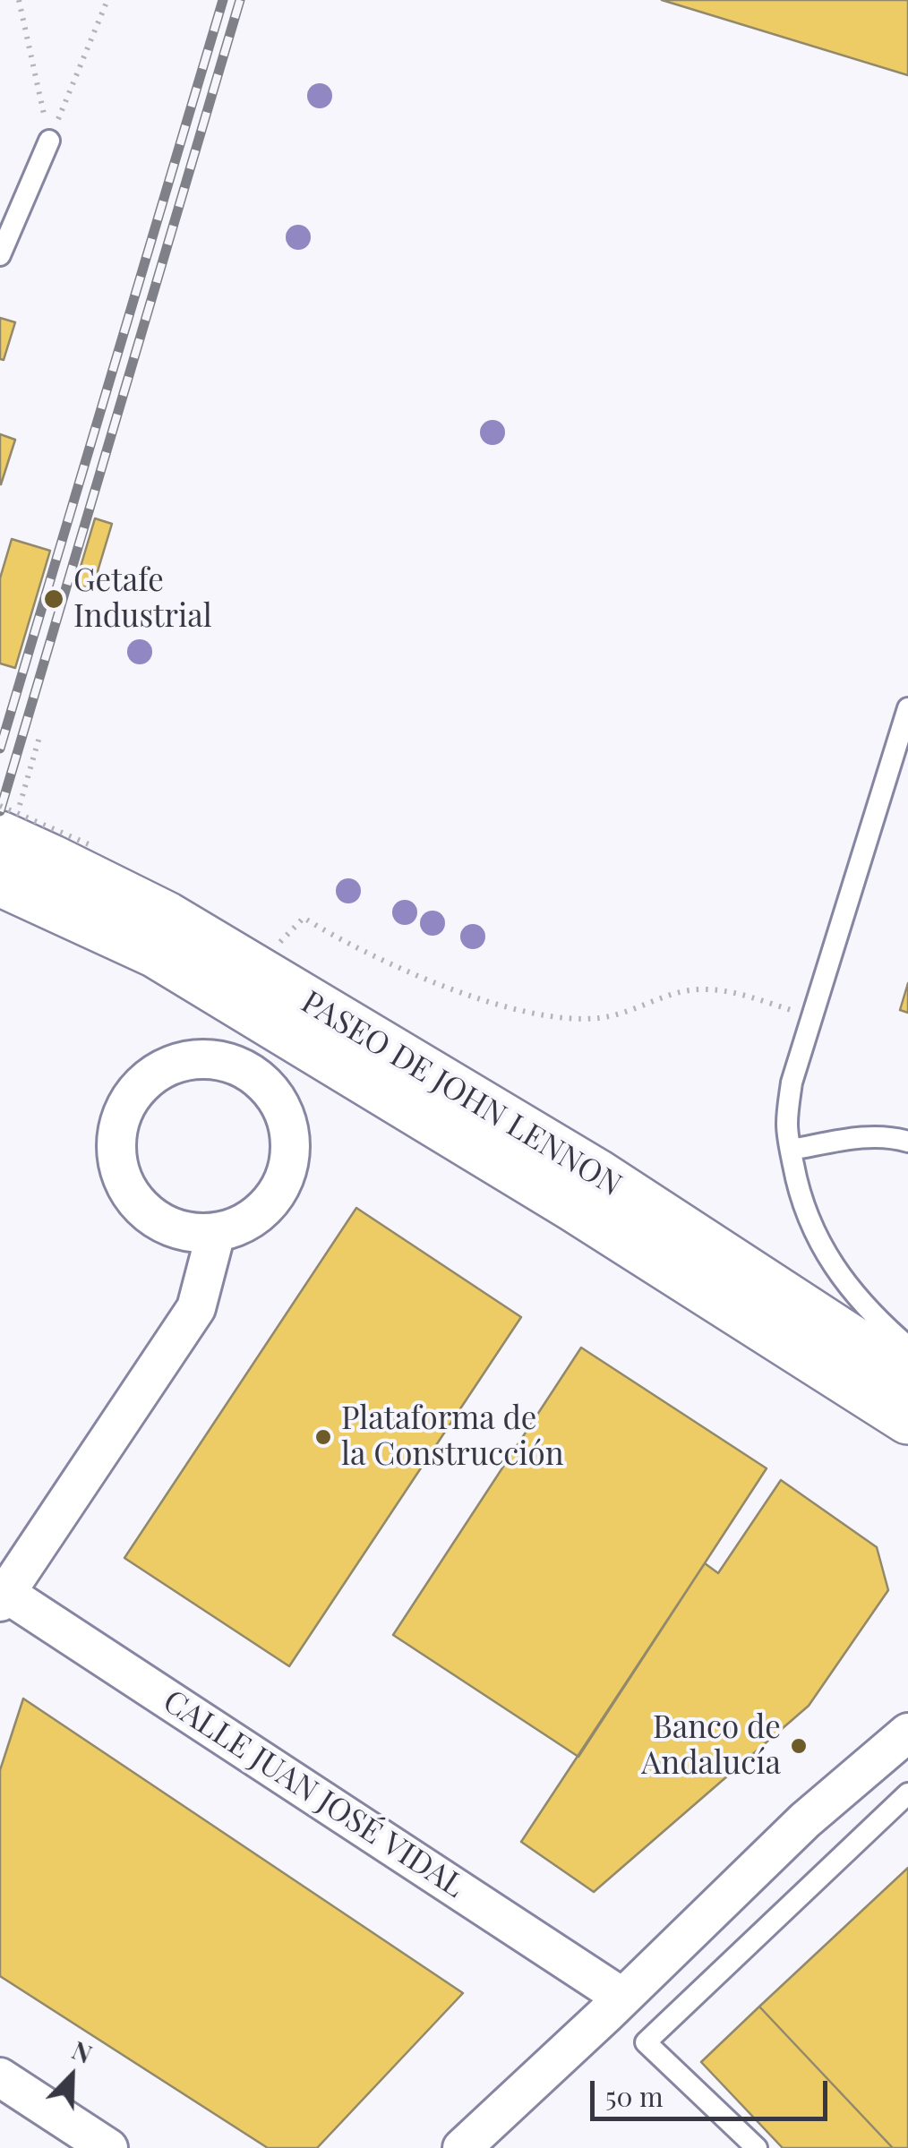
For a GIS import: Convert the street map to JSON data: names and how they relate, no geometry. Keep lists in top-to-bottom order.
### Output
{
  "streets": {
    "highway": ["PASEO DE JOHN LENNON"],
    "street": ["CALLE JUAN JOSÉ VIDAL"]
  },
  "places": ["Getafe Industrial", "Plataforma de la Construcción", "Banco de Andalucía"],
  "scale_bar": "50 m",
  "north": "top right"
}
